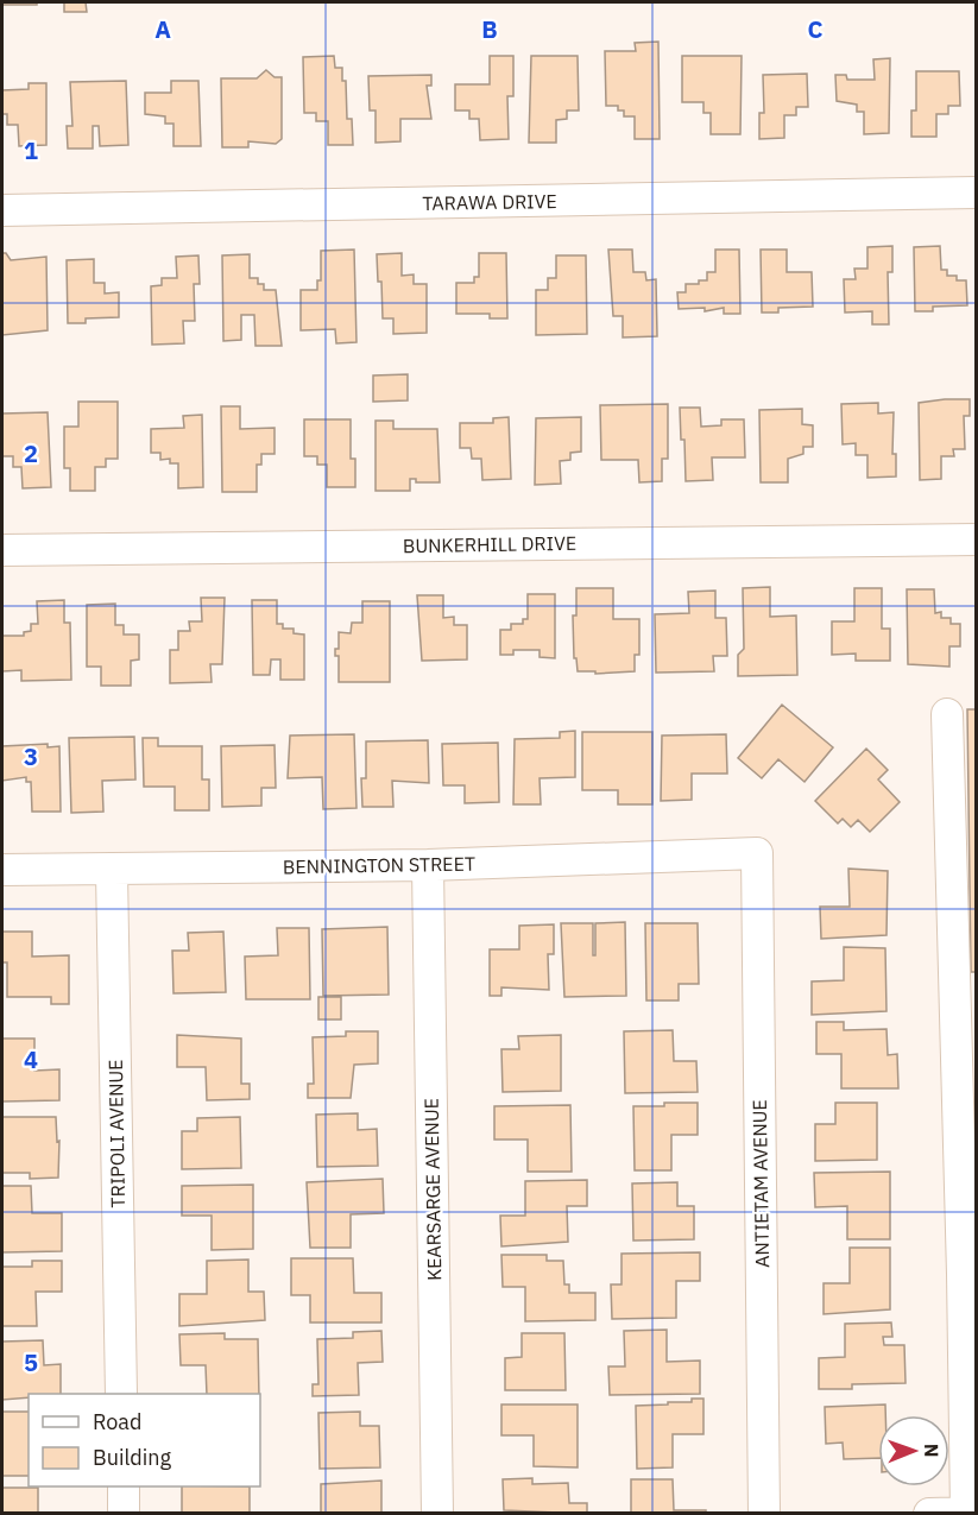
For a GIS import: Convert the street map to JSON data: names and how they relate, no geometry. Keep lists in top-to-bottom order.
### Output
{
  "streets": {
    "street": [
      "TARAWA DRIVE",
      "BUNKERHILL DRIVE",
      "BENNINGTON STREET",
      "TRIPOLI AVENUE",
      "ANTIETAM AVENUE",
      "KEARSARGE AVENUE"
    ]
  },
  "crossings": [
    ["BENNINGTON STREET", "TRIPOLI AVENUE"],
    ["BENNINGTON STREET", "ANTIETAM AVENUE"],
    ["BENNINGTON STREET", "KEARSARGE AVENUE"]
  ],
  "legend": ["Road", "Building"],
  "north": "right",
  "grid": {
    "columns": ["A", "B", "C"],
    "rows": [
      "1",
      "2",
      "3",
      "4",
      "5"
    ]
  }
}
